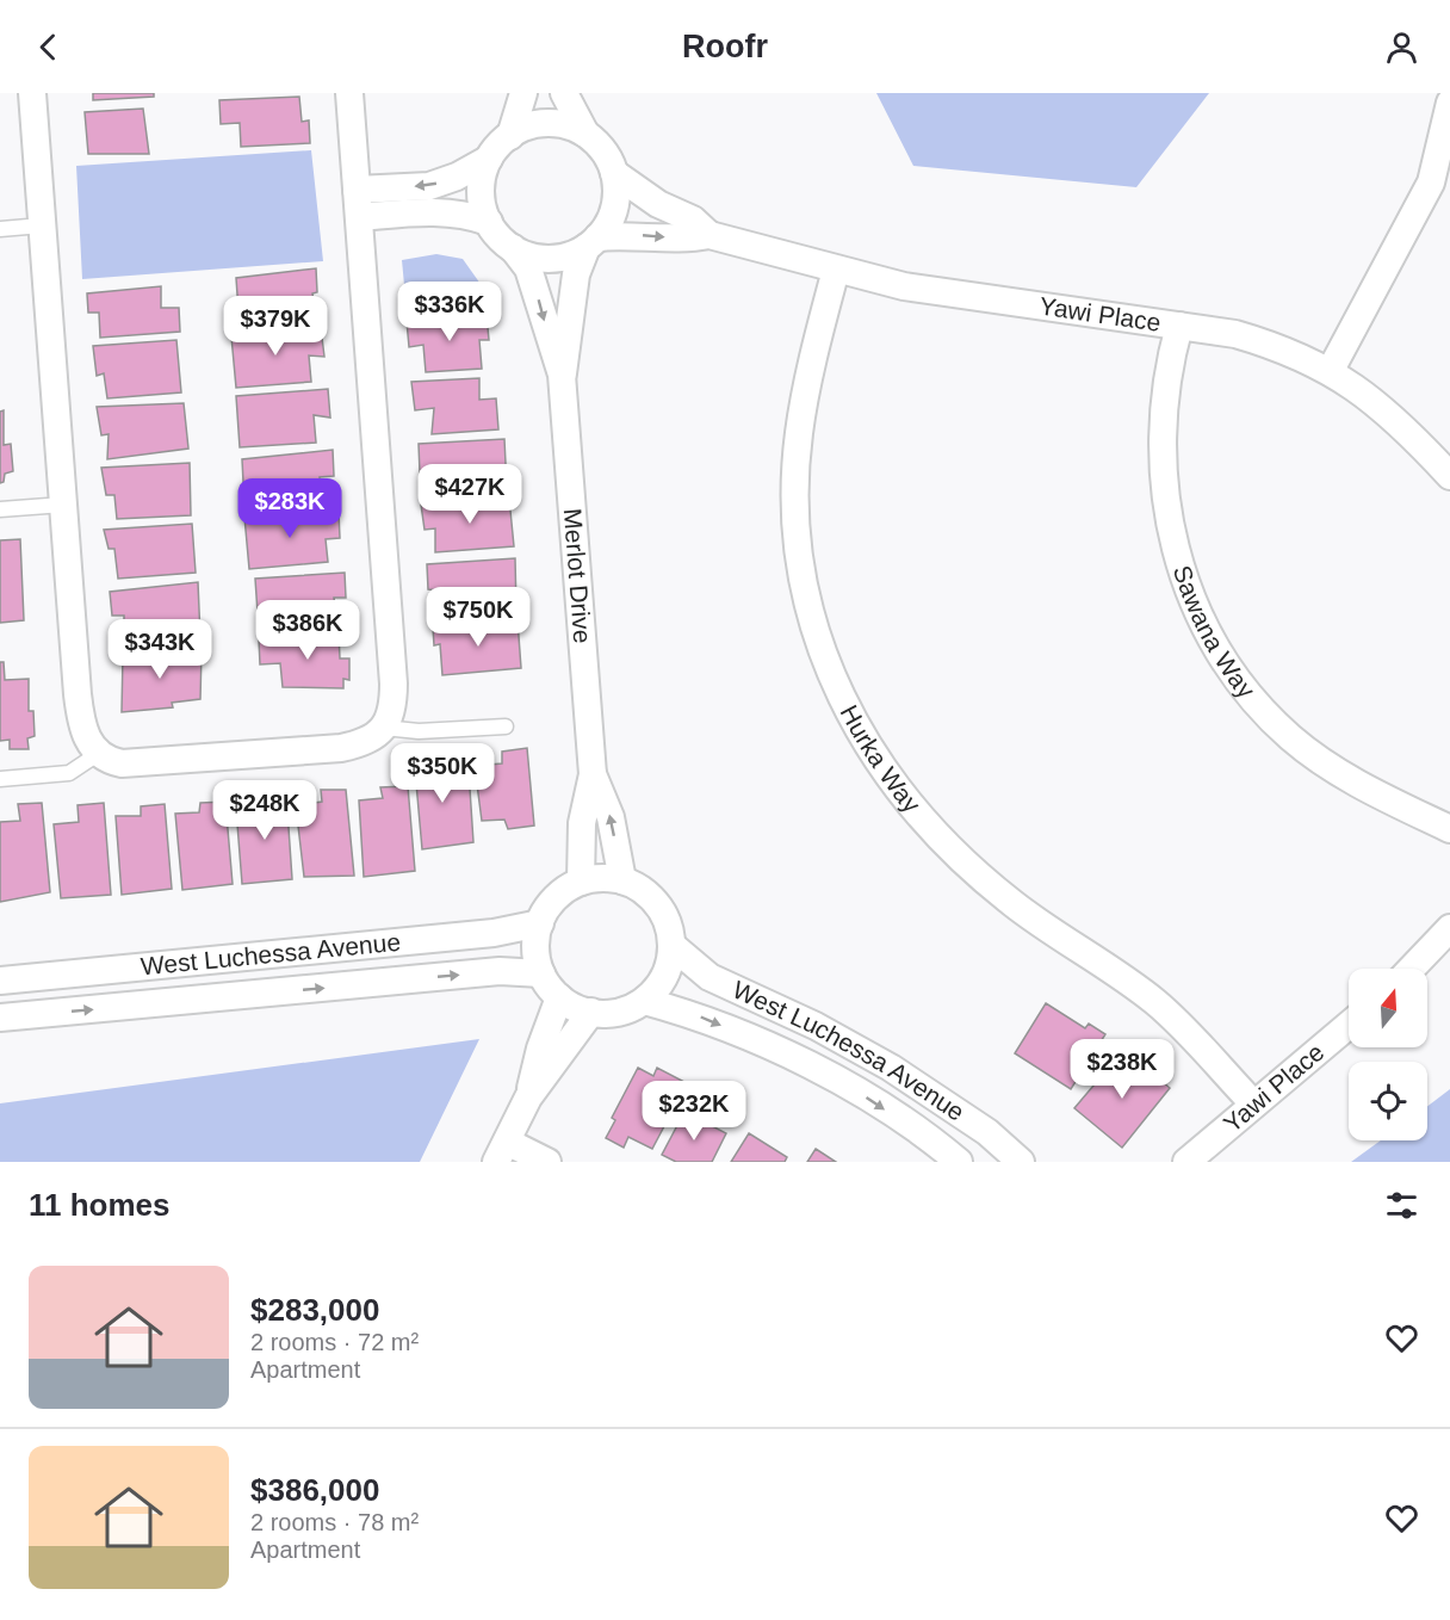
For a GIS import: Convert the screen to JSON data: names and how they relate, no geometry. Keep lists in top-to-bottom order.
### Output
{
  "streets": {
    "street": [
      "Yawi Place",
      "Merlot Drive",
      "Sawana Way",
      "Hurka Way",
      "West Luchessa Avenue"
    ]
  },
  "crossings": [
    ["Yawi Place", "Sawana Way"],
    ["Yawi Place", "Hurka Way"],
    ["Merlot Drive", "West Luchessa Avenue"]
  ],
  "north": "top",
  "page": {
    "header": "Roofr",
    "price": [
      "$336K",
      "$379K",
      "$427K",
      "$283K",
      "$750K",
      "$386K",
      "$343K",
      "$350K",
      "$248K",
      "$238K",
      "$232K"
    ],
    "heading": "11 homes",
    "list": [
      {
        "name": "$283,000",
        "note": "2 rooms · 72 m² · Apartment"
      },
      {
        "name": "$386,000",
        "note": "2 rooms · 78 m² · Apartment"
      }
    ]
  }
}
